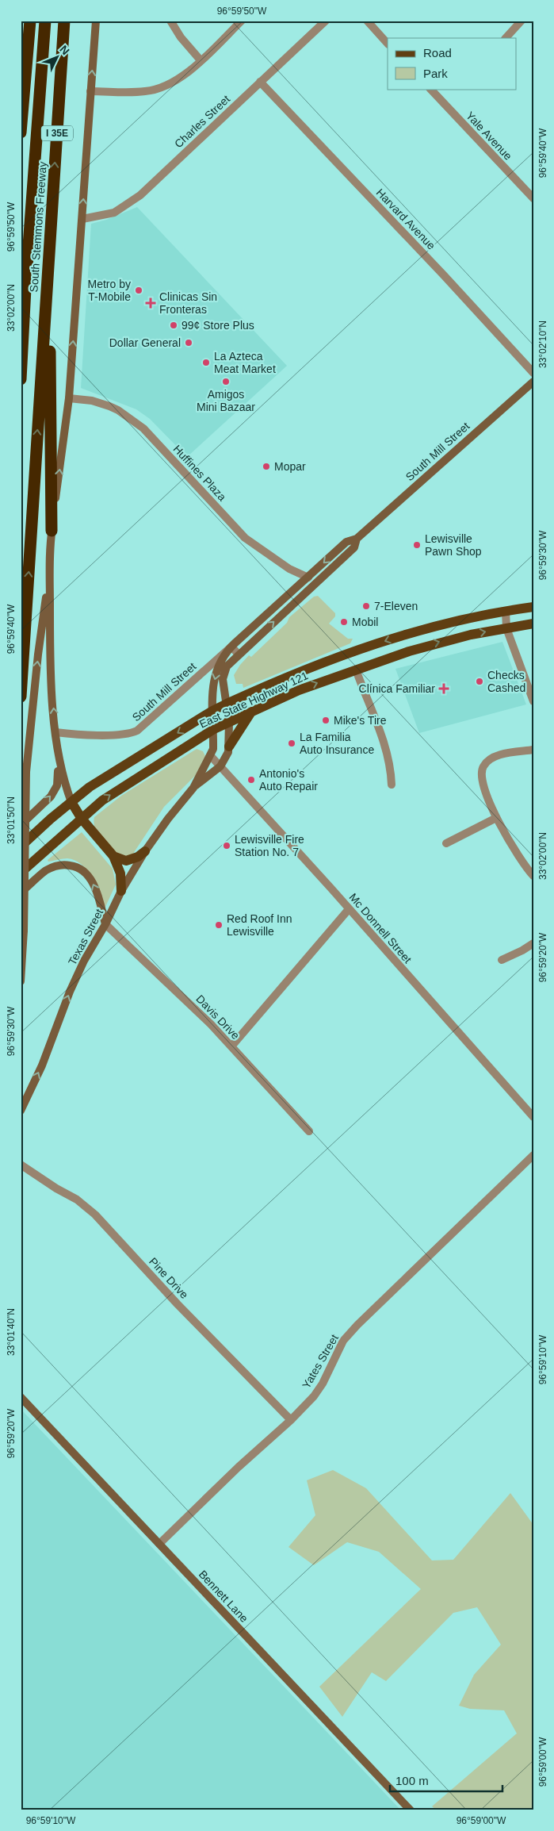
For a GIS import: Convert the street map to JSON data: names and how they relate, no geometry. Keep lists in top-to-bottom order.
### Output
{
  "streets": {
    "highway": ["I 35E", "South Stemmons Freeway"],
    "main road": [
      "South Mill Street",
      "East State Highway 121",
      "Texas Street",
      "Bennett Lane"
    ],
    "street": [
      "Charles Street",
      "Yale Avenue",
      "Harvard Avenue",
      "Huffines Plaza",
      "Mc Donnell Street",
      "Davis Drive",
      "Pine Drive",
      "Yates Street"
    ]
  },
  "crossings": [
    ["Charles Street", "Harvard Avenue"],
    ["South Mill Street", "Huffines Plaza"],
    ["South Mill Street", "East State Highway 121"],
    ["South Mill Street", "Texas Street"],
    ["East State Highway 121", "Texas Street"],
    ["Mc Donnell Street", "Texas Street"],
    ["Texas Street", "Davis Drive"],
    ["Pine Drive", "Yates Street"],
    ["Yates Street", "Bennett Lane"]
  ],
  "one_way": ["Texas Street"],
  "places": {
    "other": [
      "Metro by T-Mobile",
      "99¢ Store Plus",
      "Dollar General",
      "La Azteca Meat Market",
      "Amigos Mini Bazaar",
      "Mopar",
      "Lewisville Pawn Shop",
      "7-Eleven",
      "Mobil",
      "Checks Cashed",
      "Mike's Tire",
      "La Familia Auto Insurance",
      "Antonio's Auto Repair",
      "Lewisville Fire Station No. 7",
      "Red Roof Inn Lewisville"
    ],
    "health": ["Clinicas Sin Fronteras", "Clínica Familiar"]
  },
  "legend": ["Road", "Park"],
  "scale_bar": "100 m",
  "north": "top right",
  "coordinates": [
    "96°59'50\"W",
    "96°59'40\"W",
    "33°02'00\"N",
    "33°02'10\"N",
    "96°59'30\"W",
    "33°01'50\"N",
    "96°59'20\"W",
    "33°01'40\"N",
    "96°59'10\"W",
    "96°59'00\"W"
  ]
}
